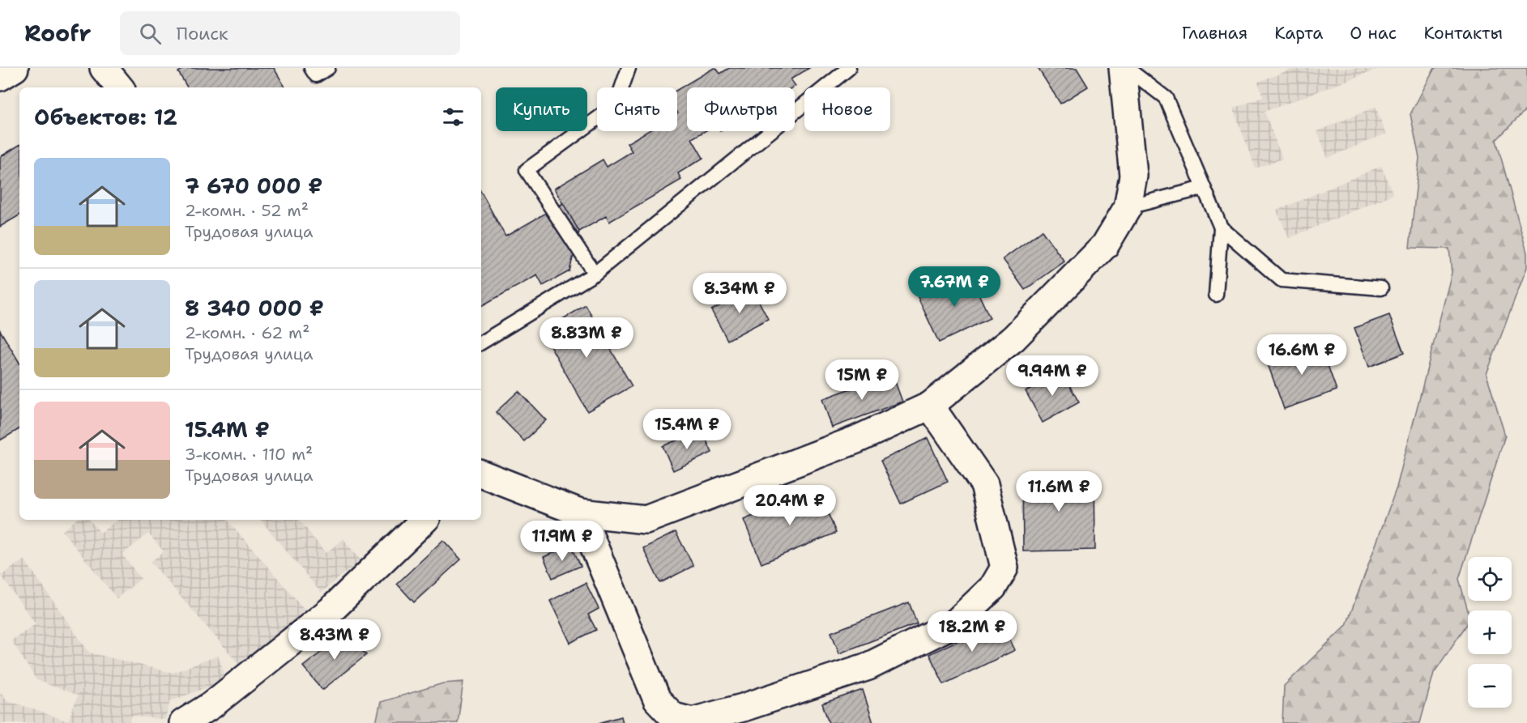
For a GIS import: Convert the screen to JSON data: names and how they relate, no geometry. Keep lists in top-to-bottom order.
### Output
{
  "page": {
    "header": "Roofr",
    "search": "Поиск",
    "nav": [
      "Главная",
      "Карта",
      "О нас",
      "Контакты"
    ],
    "chip": [
      "Купить",
      "Снять",
      "Фильтры",
      "Новое"
    ],
    "heading": "Объектов: 12",
    "list": [
      {
        "name": "7 670 000 ₽",
        "note": "2-комн. · 52 m² · Трудовая улица"
      },
      {
        "name": "8 340 000 ₽",
        "note": "2-комн. · 62 m² · Трудовая улица"
      },
      {
        "name": "15.4M ₽",
        "note": "3-комн. · 110 m² · Трудовая улица"
      }
    ],
    "price": [
      "7.67M ₽",
      "8.34M ₽",
      "8.83M ₽",
      "16.6M ₽",
      "9.94M ₽",
      "15M ₽",
      "15.4M ₽",
      "11.6M ₽",
      "20.4M ₽",
      "11.9M ₽",
      "18.2M ₽",
      "8.43M ₽"
    ],
    "map_buttons": ["+", "−"]
  }
}
